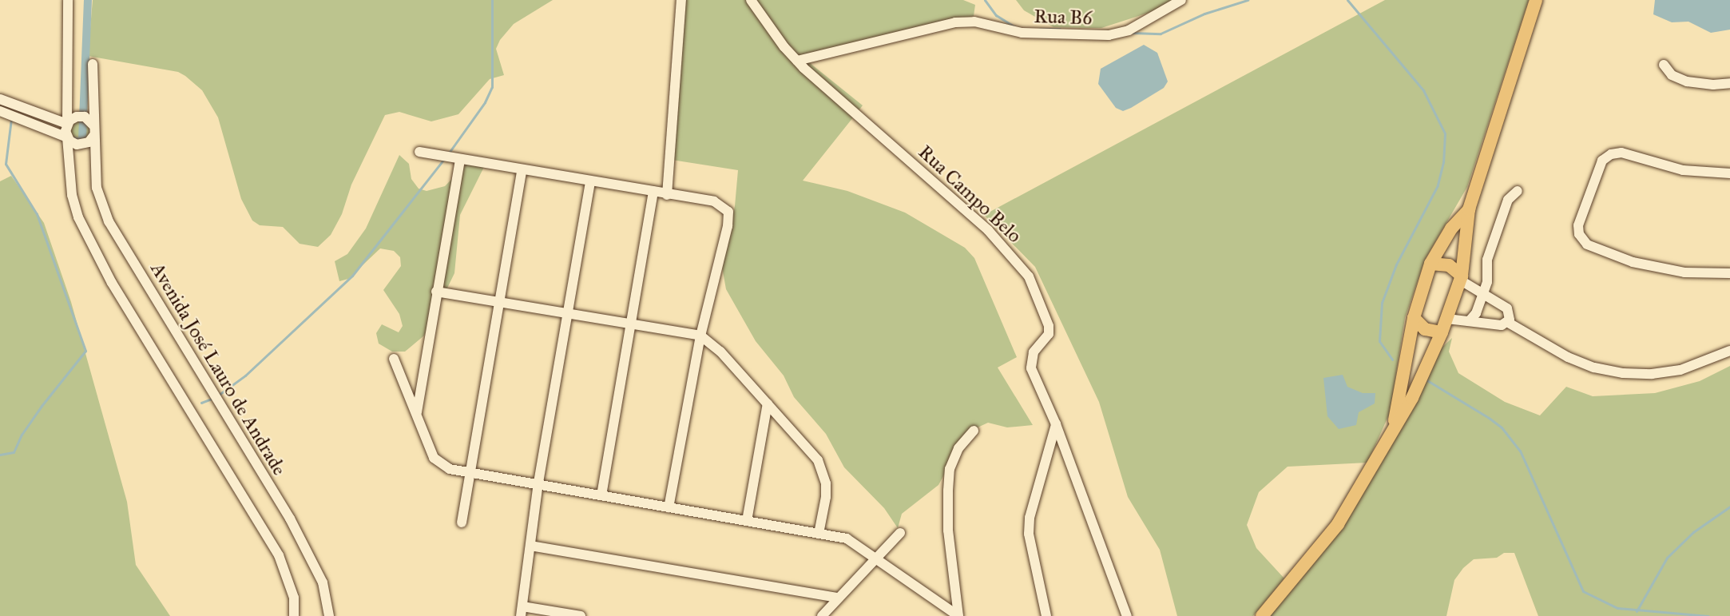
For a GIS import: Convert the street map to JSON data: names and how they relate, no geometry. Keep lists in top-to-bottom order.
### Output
{
  "streets": {
    "street": ["Rua B6", "Rua Campo Belo", "Avenida José Lauro de Andrade"]
  },
  "crossings": [
    ["Rua B6", "Rua Campo Belo"]
  ]
}
